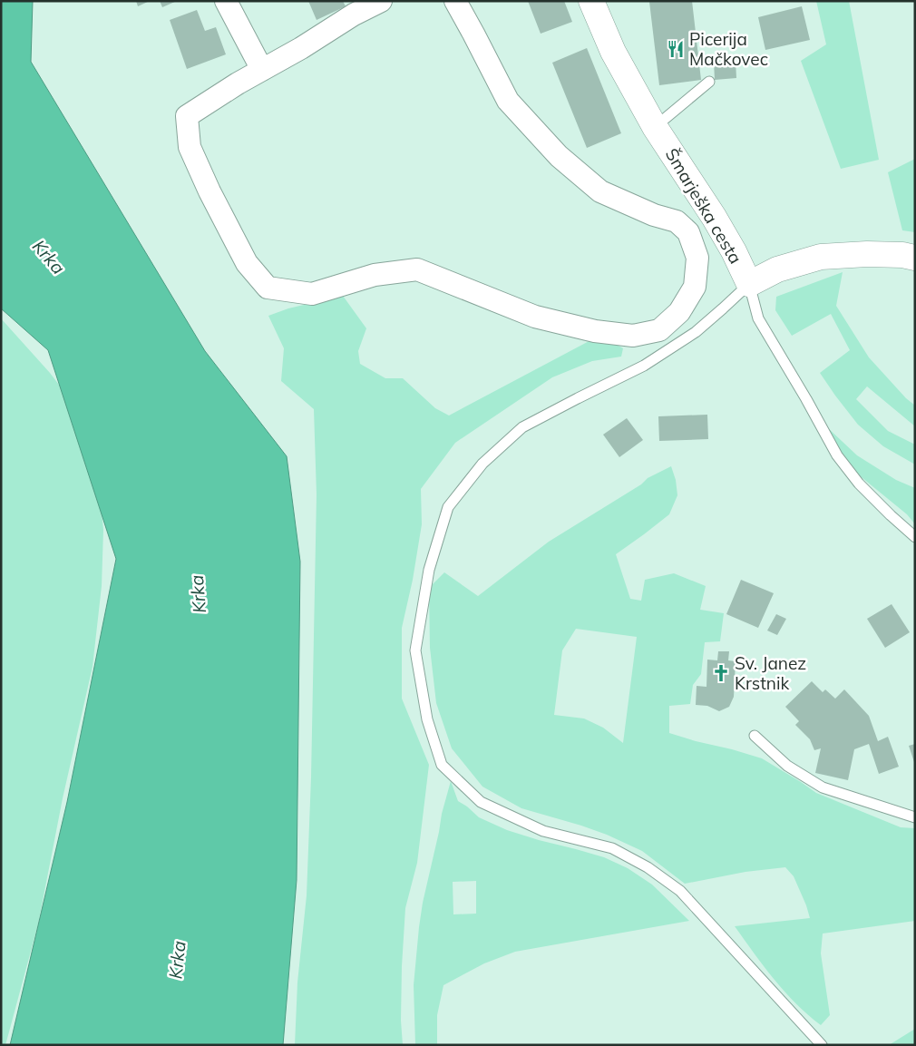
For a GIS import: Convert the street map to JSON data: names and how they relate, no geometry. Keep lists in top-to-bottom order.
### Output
{
  "streets": {
    "street": ["Šmarješka cesta"]
  },
  "water": ["Krka"],
  "places": {
    "restaurant": ["Picerija Mačkovec"],
    "church": ["Sv. Janez Krstnik"]
  }
}
